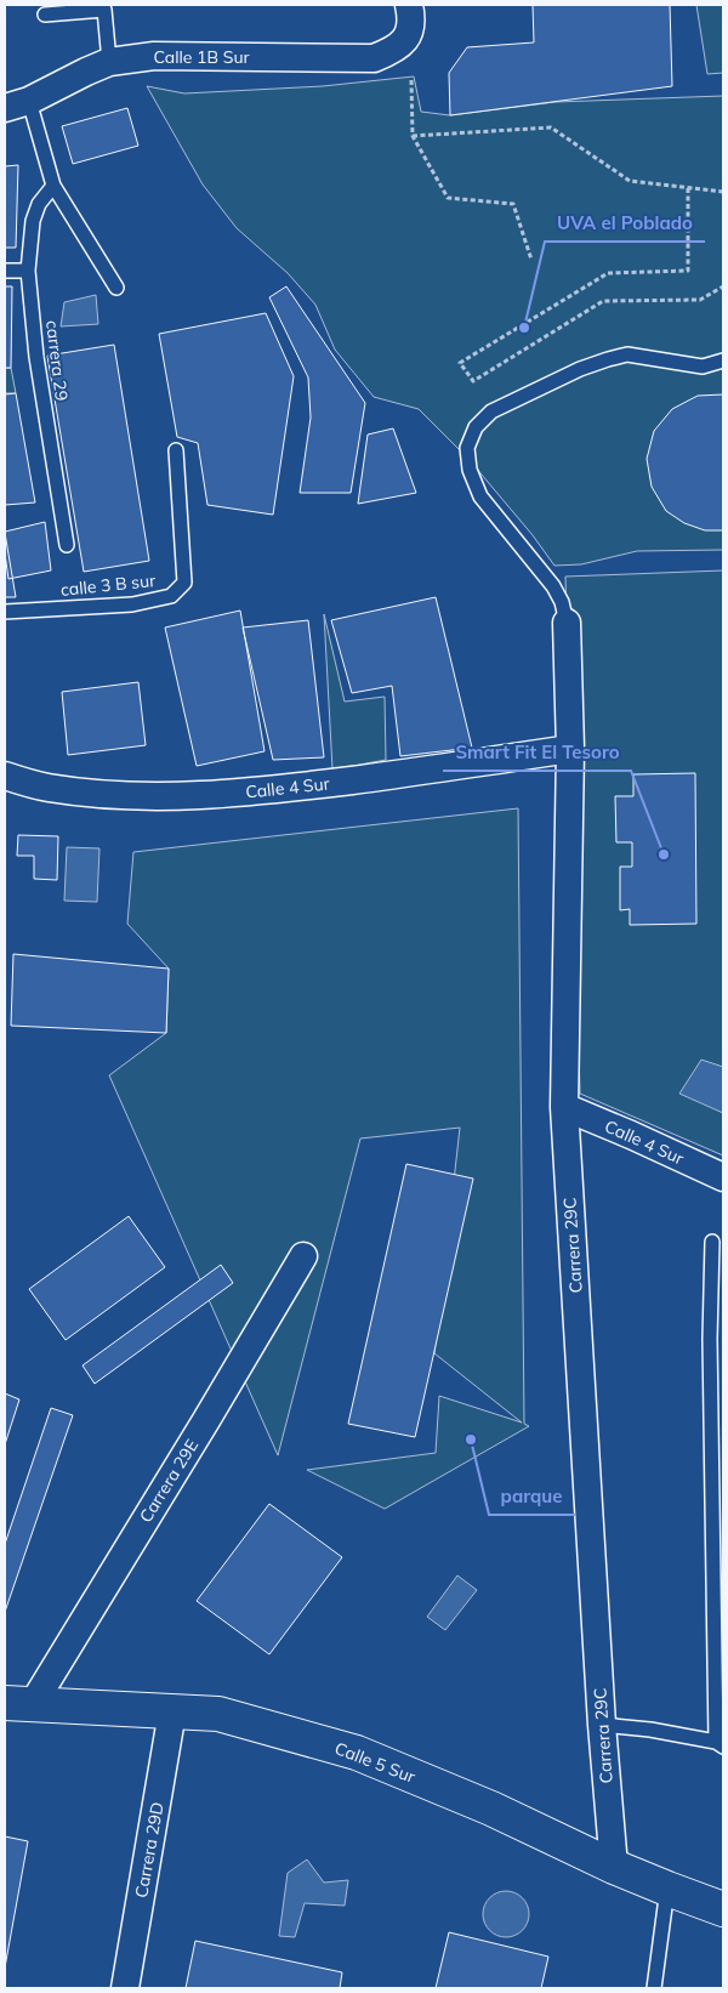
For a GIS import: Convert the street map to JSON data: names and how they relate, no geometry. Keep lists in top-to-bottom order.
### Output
{
  "streets": {
    "street": [
      "Calle 1B Sur",
      "Calle 4 Sur",
      "Carrera 29C",
      "Carrera 29E",
      "Calle 5 Sur",
      "Carrera 29D"
    ],
    "lane": ["carrera 29", "calle 3 B sur"]
  },
  "crossings": [
    ["Calle 4 Sur", "Carrera 29C"],
    ["Carrera 29C", "Calle 5 Sur"],
    ["Carrera 29E", "Calle 5 Sur"],
    ["Calle 5 Sur", "Carrera 29D"]
  ],
  "places": ["UVA el Poblado", "Smart Fit El Tesoro", "parque"]
}
